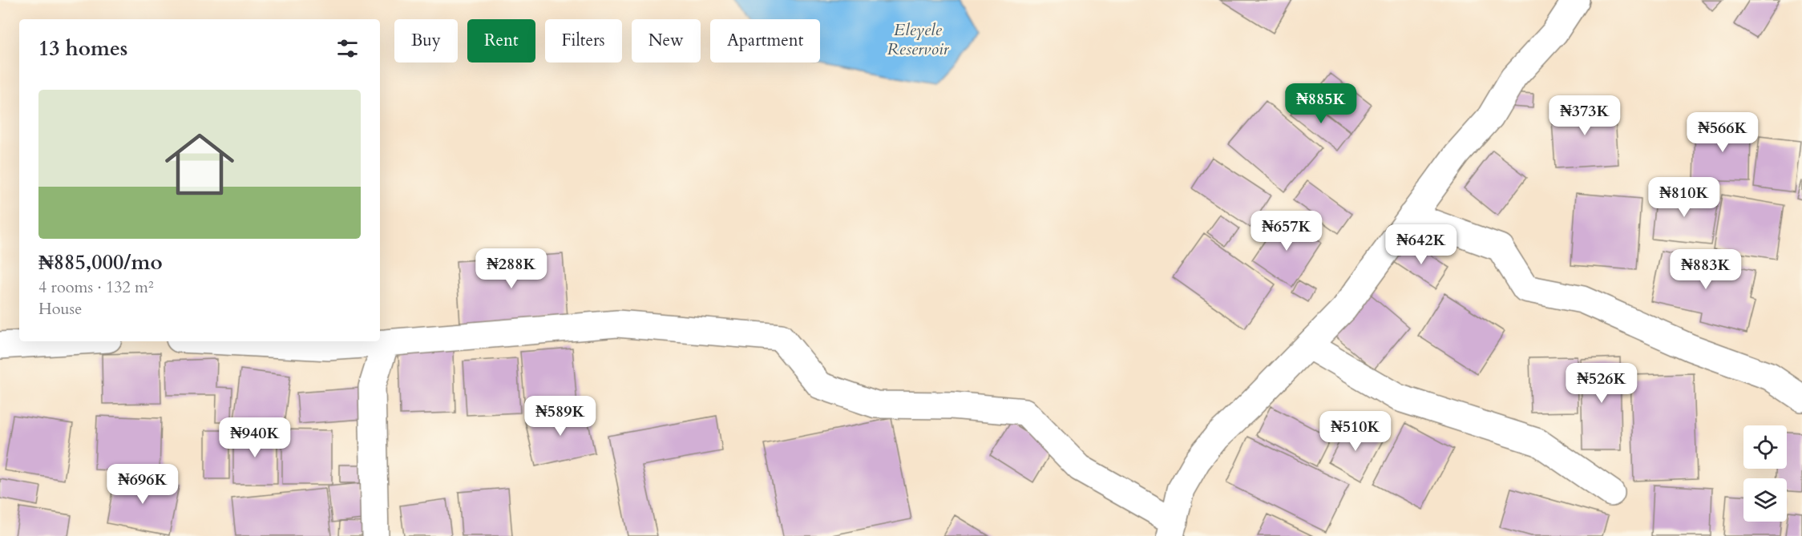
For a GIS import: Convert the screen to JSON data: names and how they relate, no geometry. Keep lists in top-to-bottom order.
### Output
{
  "water": ["Eleyele Reservoir"],
  "page": {
    "chip": [
      "Buy",
      "Rent",
      "Filters",
      "New",
      "Apartment"
    ],
    "heading": "13 homes",
    "list": [
      {
        "name": "₦885,000/mo",
        "note": "4 rooms · 132 m² · House"
      }
    ],
    "price": [
      "₦885K",
      "₦373K",
      "₦566K",
      "₦810K",
      "₦657K",
      "₦642K",
      "₦288K",
      "₦883K",
      "₦526K",
      "₦589K",
      "₦510K",
      "₦940K",
      "₦696K"
    ]
  }
}
